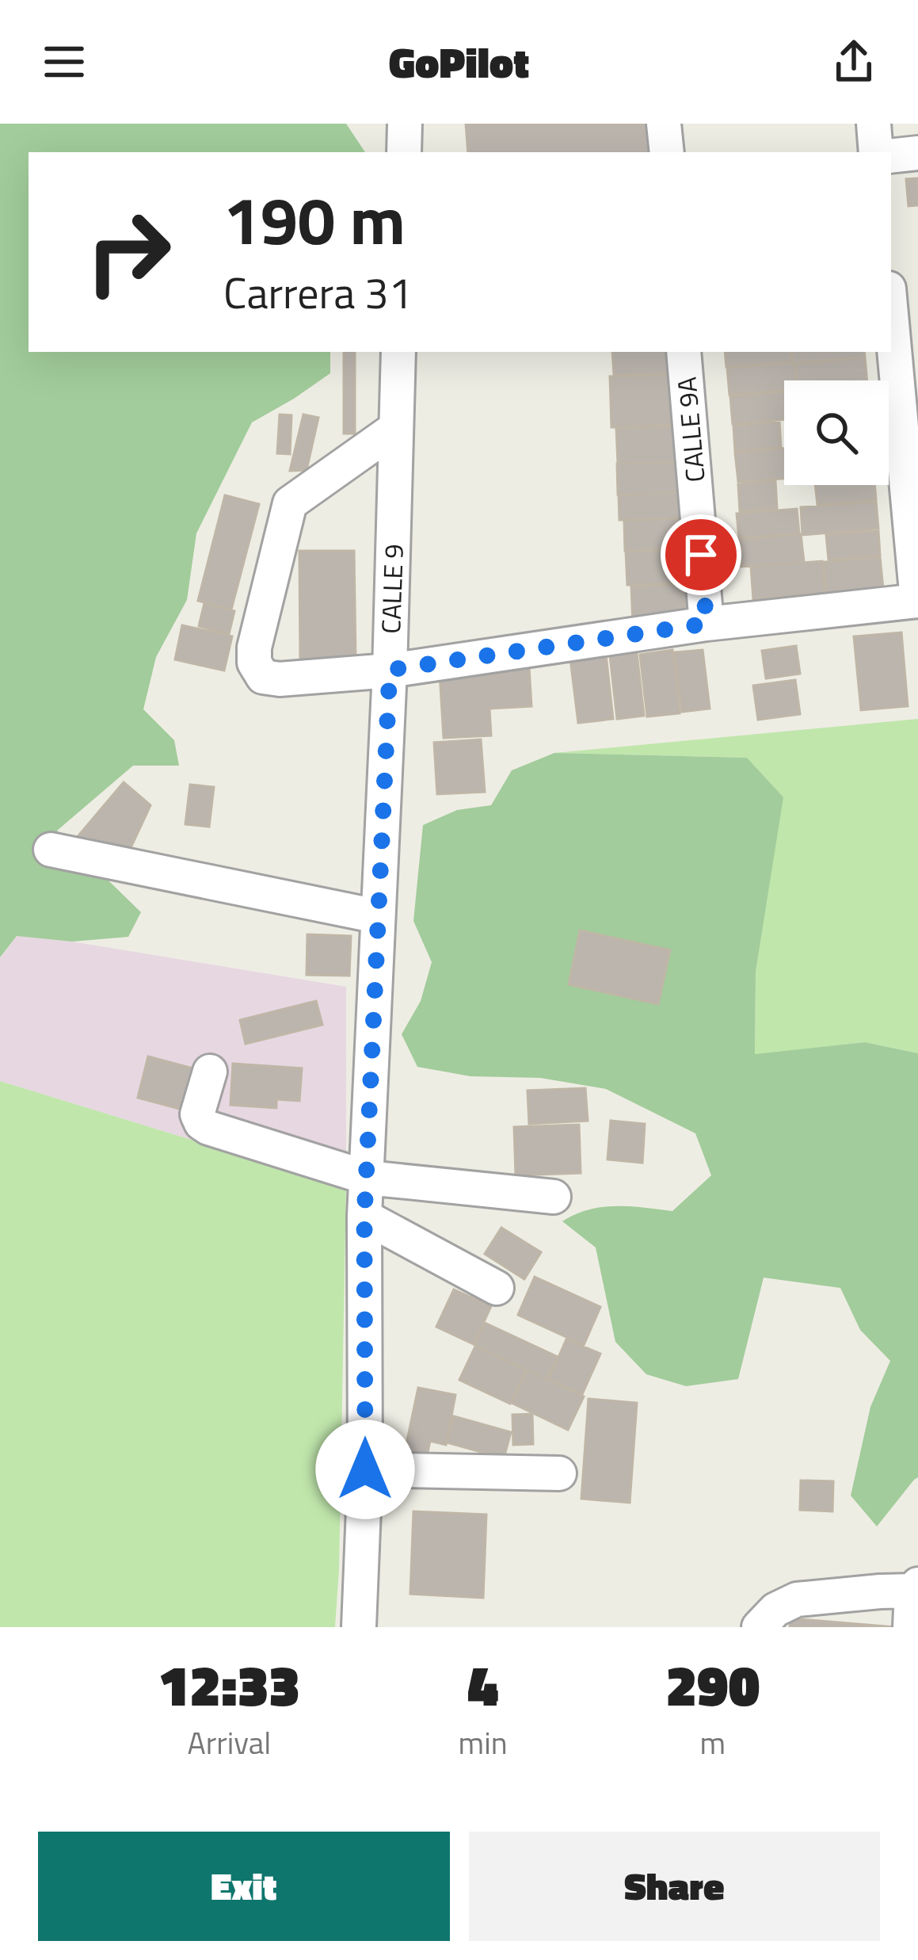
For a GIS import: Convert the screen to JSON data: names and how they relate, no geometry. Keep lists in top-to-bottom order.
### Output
{
  "streets": {
    "street": ["CALLE 9A"]
  },
  "page": {
    "header": "GoPilot",
    "turn": ["190 m", "Carrera 31"],
    "eta": [
      "12:33",
      "Arrival",
      "4",
      "min",
      "290",
      "m"
    ],
    "buttons": ["Exit", "Share"]
  }
}
